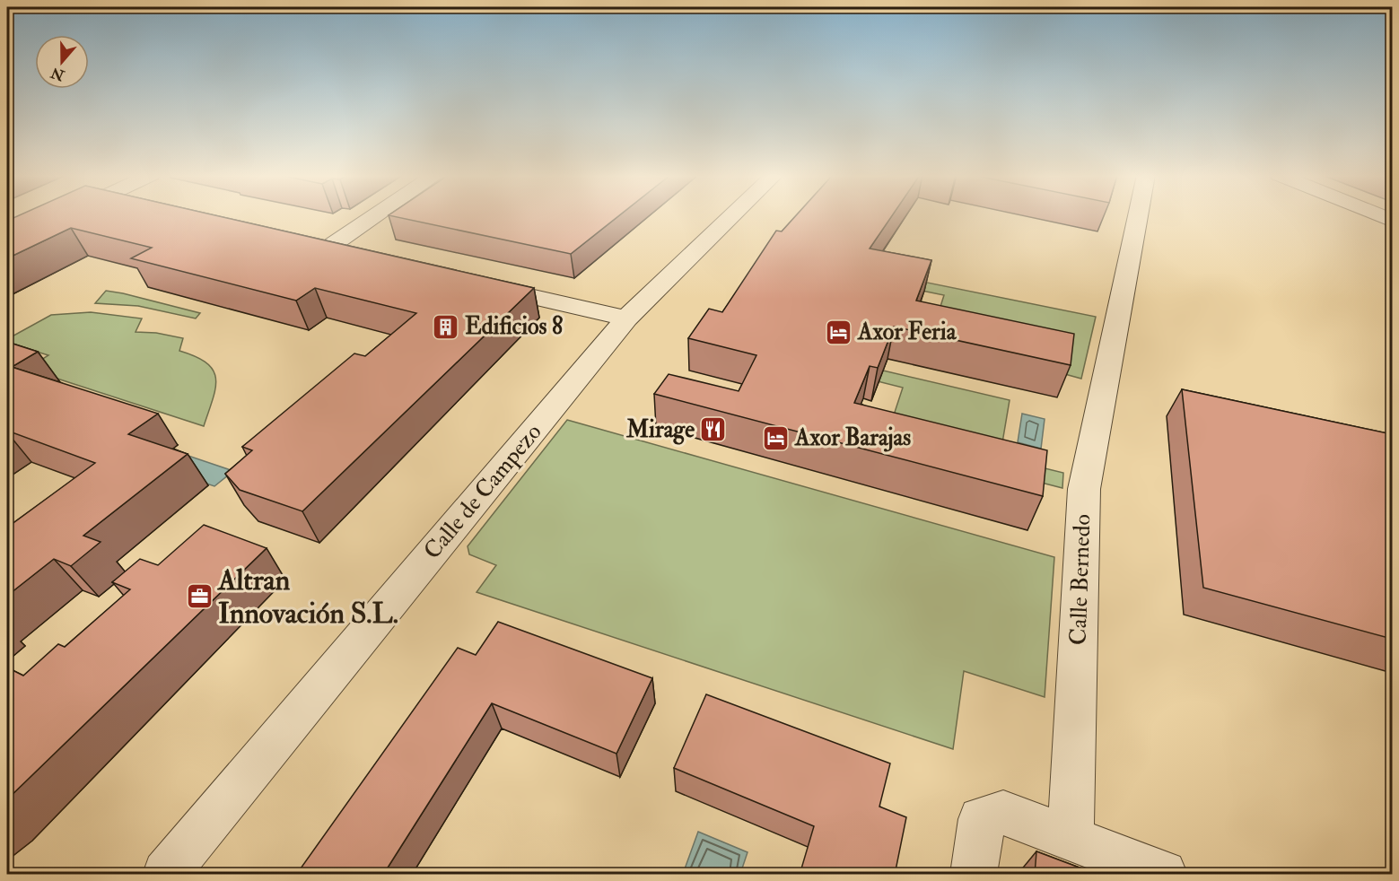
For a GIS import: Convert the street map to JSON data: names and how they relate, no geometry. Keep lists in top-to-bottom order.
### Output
{
  "streets": {
    "street": ["Calle de Campezo", "Calle Bernedo"]
  },
  "places": {
    "building": ["Edificios 8"],
    "hotel": ["Axor Feria", "Axor Barajas"],
    "restaurant": ["Mirage"],
    "office": ["Altran Innovación S.L."]
  },
  "north": "bottom"
}
